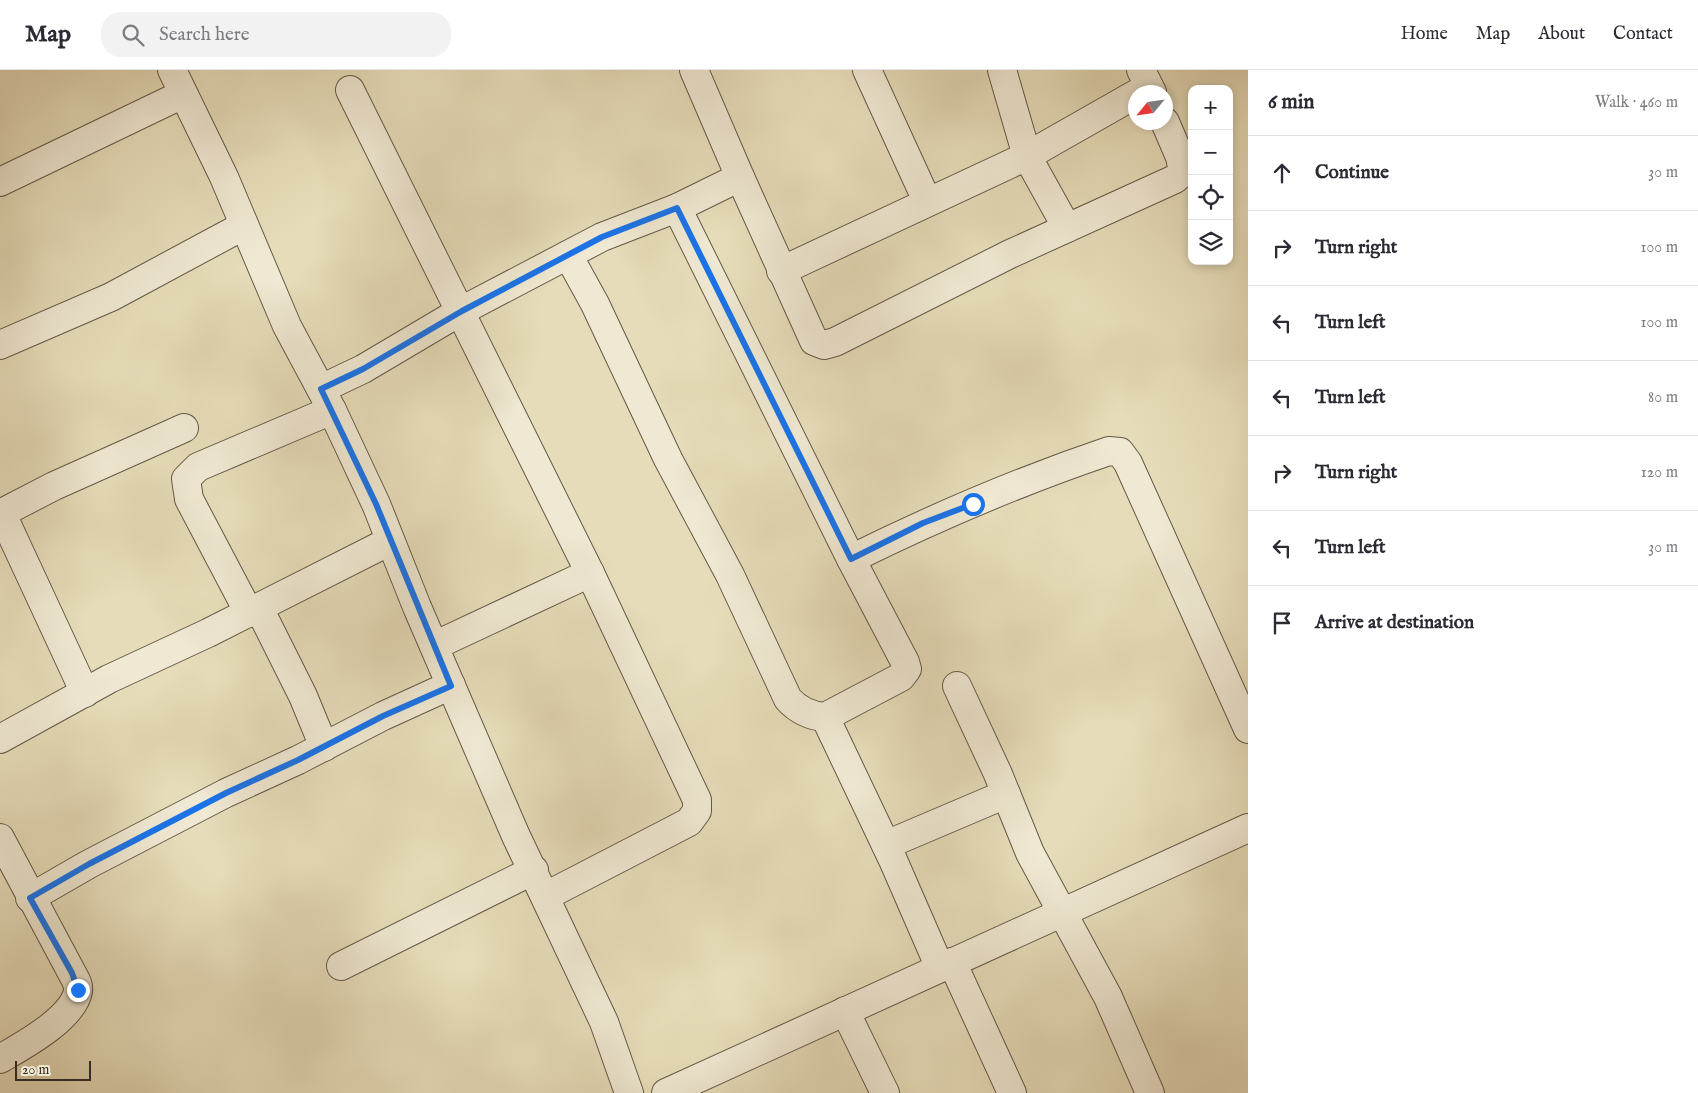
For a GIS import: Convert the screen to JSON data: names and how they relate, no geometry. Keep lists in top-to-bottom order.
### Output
{
  "scale_bar": "20 m",
  "north": "bottom left",
  "page": {
    "header": "Map",
    "search": "Search here",
    "nav": [
      "Home",
      "Map",
      "About",
      "Contact"
    ],
    "heading": ["6 min", "Walk · 460 m"],
    "map_buttons": ["+", "−"],
    "list": [
      ["Continue", "30 m"],
      ["Turn right", "100 m"],
      ["Turn left", "100 m"],
      ["Turn left", "80 m"],
      ["Turn right", "120 m"],
      ["Turn left", "30 m"],
      "Arrive at destination"
    ],
    "scale": "20 m"
  }
}
